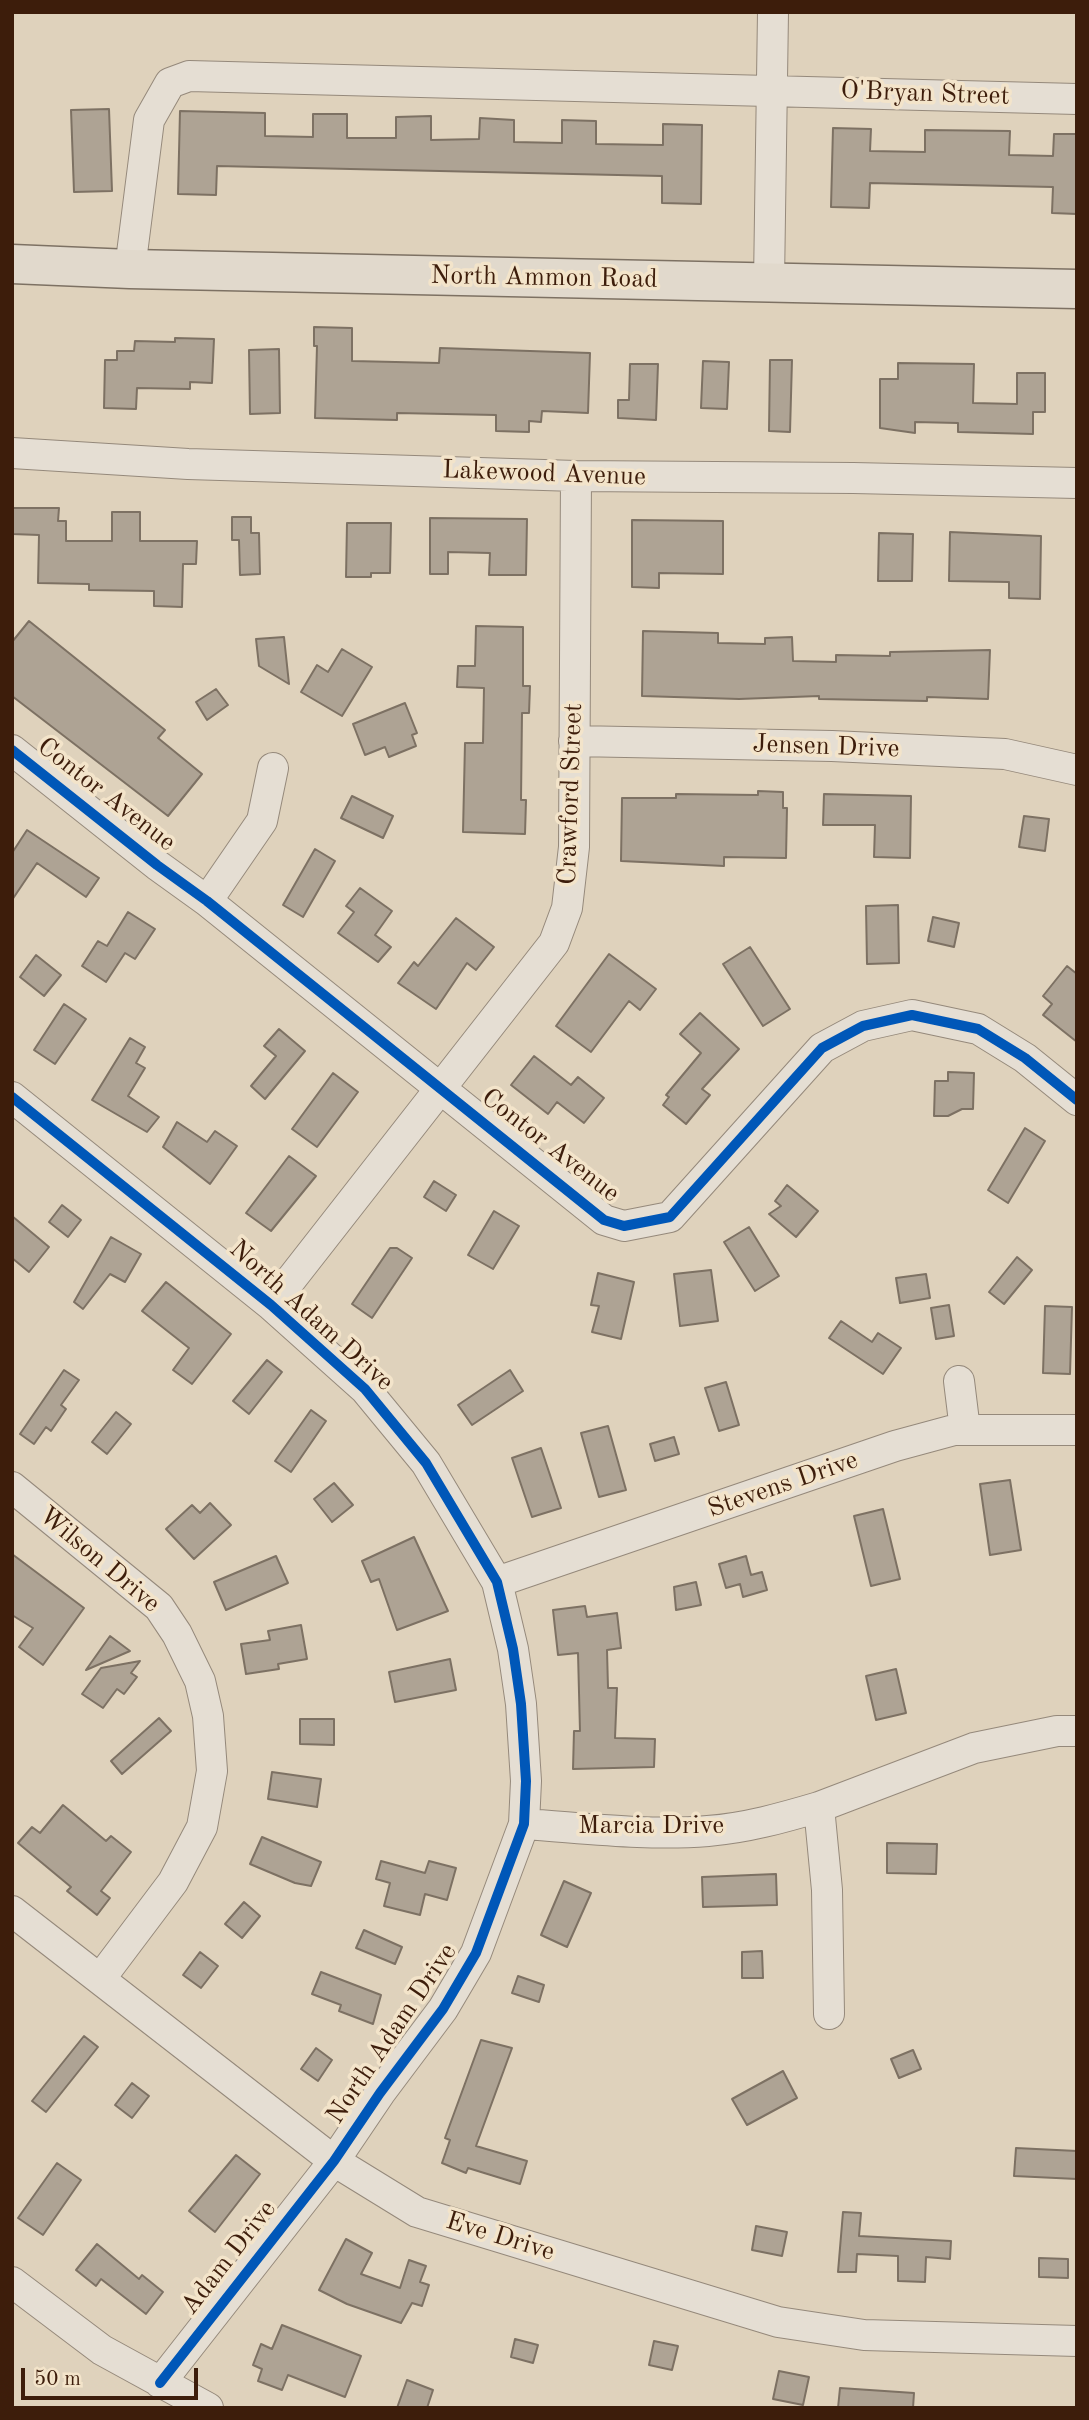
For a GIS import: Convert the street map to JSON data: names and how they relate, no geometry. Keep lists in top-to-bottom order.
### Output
{
  "streets": {
    "main road": ["North Ammon Road"],
    "street": [
      "O'Bryan Street",
      "Lakewood Avenue",
      "Jensen Drive",
      "Crawford Street",
      "Contor Avenue",
      "North Adam Drive",
      "Stevens Drive",
      "Wilson Drive",
      "Marcia Drive",
      "Eve Drive",
      "Adam Drive"
    ]
  },
  "crossings": [
    ["O'Bryan Street", "North Ammon Road"],
    ["Lakewood Avenue", "Crawford Street"],
    ["Jensen Drive", "Crawford Street"],
    ["Crawford Street", "Contor Avenue"],
    ["Crawford Street", "North Adam Drive"],
    ["North Adam Drive", "Stevens Drive"],
    ["North Adam Drive", "Marcia Drive"],
    ["North Adam Drive", "Eve Drive"],
    ["North Adam Drive", "Adam Drive"],
    ["Wilson Drive", "Eve Drive"],
    ["Eve Drive", "Adam Drive"]
  ],
  "scale_bar": "50 m"
}
